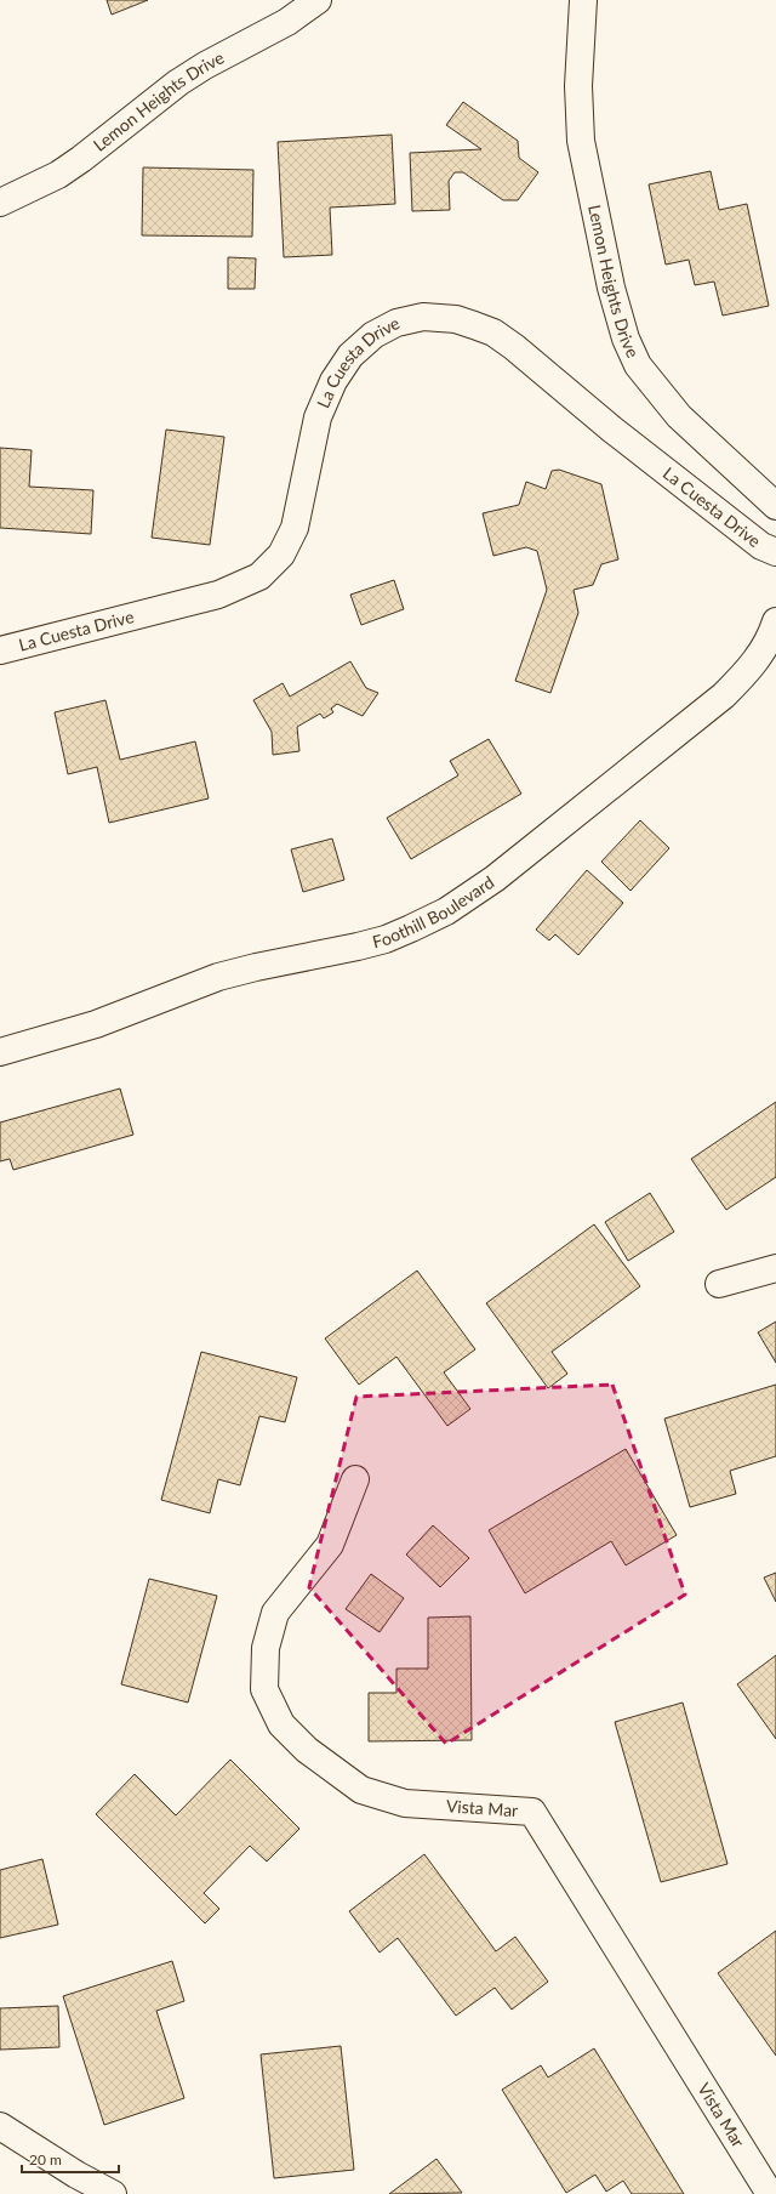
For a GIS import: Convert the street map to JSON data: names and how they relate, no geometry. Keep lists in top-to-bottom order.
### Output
{
  "streets": {
    "street": [
      "Lemon Heights Drive",
      "La Cuesta Drive",
      "Foothill Boulevard",
      "Vista Mar"
    ]
  },
  "scale_bar": "20 m"
}
